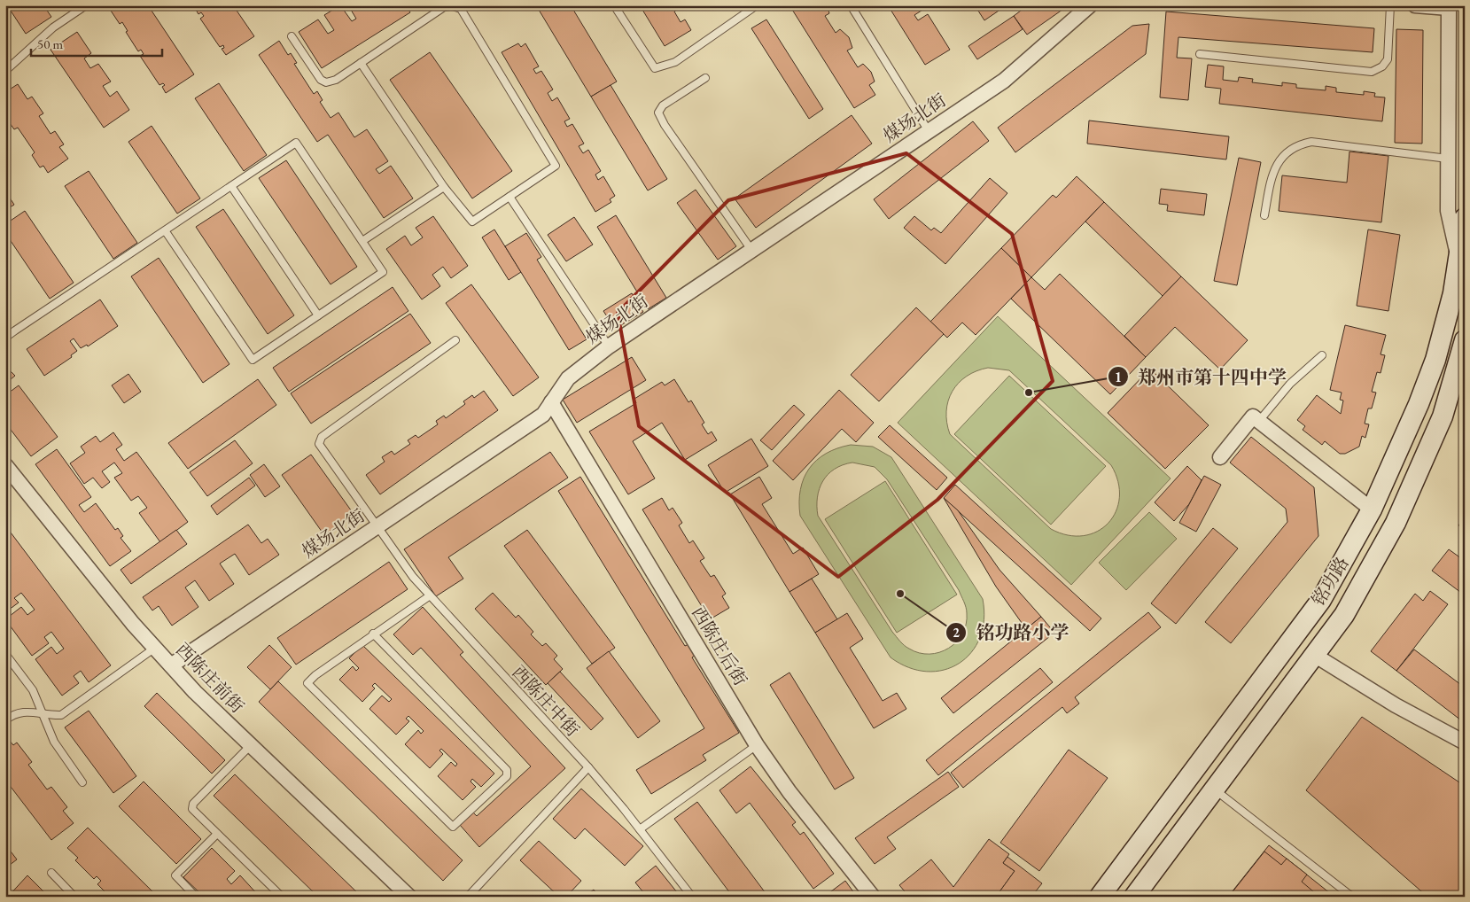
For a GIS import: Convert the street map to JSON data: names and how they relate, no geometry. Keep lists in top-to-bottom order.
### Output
{
  "streets": {
    "main road": ["铭功路"],
    "street": ["煤场北街", "西陈庄后街", "西陈庄前街"],
    "lane": ["西陈庄中街"]
  },
  "crossings": [
    ["煤场北街", "西陈庄后街"],
    ["煤场北街", "西陈庄前街"],
    ["煤场北街", "西陈庄中街"]
  ],
  "places": ["郑州市第十四中学", "铭功路小学"],
  "scale_bar": "50 m"
}
